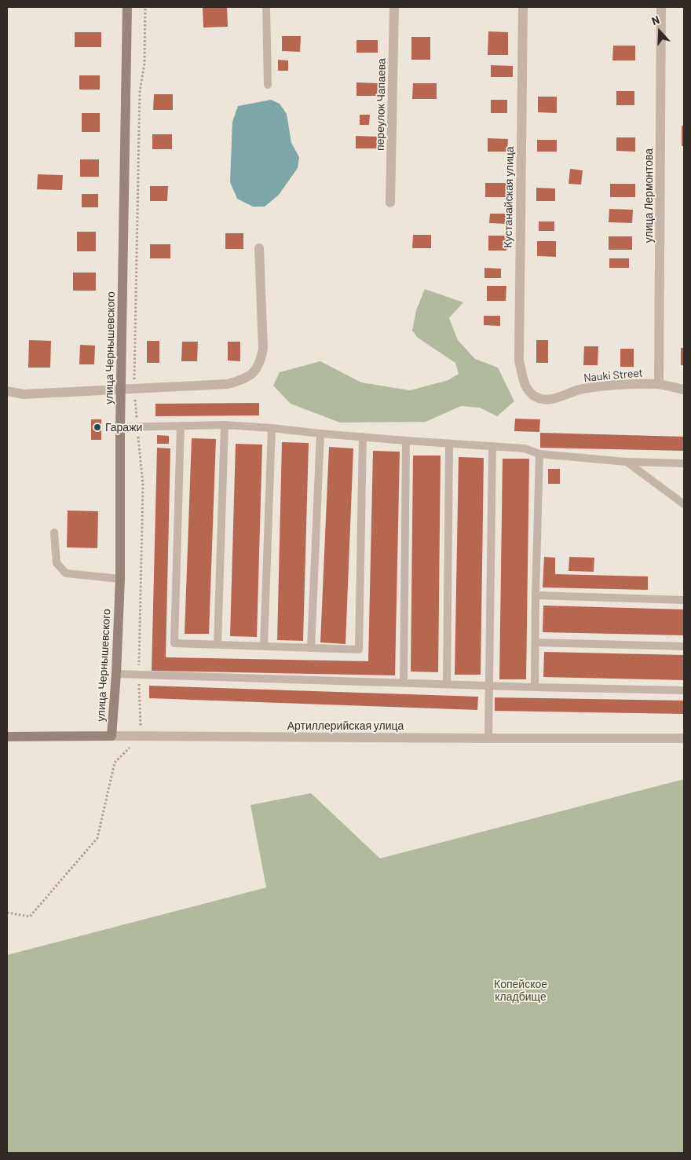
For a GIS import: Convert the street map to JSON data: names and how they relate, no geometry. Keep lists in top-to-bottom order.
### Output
{
  "streets": {
    "street": [
      "переулок Чапаева",
      "улица Лермонтова",
      "Кустанайская улица",
      "улица Чернышевского",
      "Nauki Street",
      "Артиллерийская улица"
    ]
  },
  "crossings": [
    ["улица Лермонтова", "Nauki Street"],
    ["Кустанайская улица", "Nauki Street"],
    ["улица Чернышевского", "Артиллерийская улица"]
  ],
  "parks": ["Копейское кладбище"],
  "places": ["Гаражи"],
  "north": "top"
}
